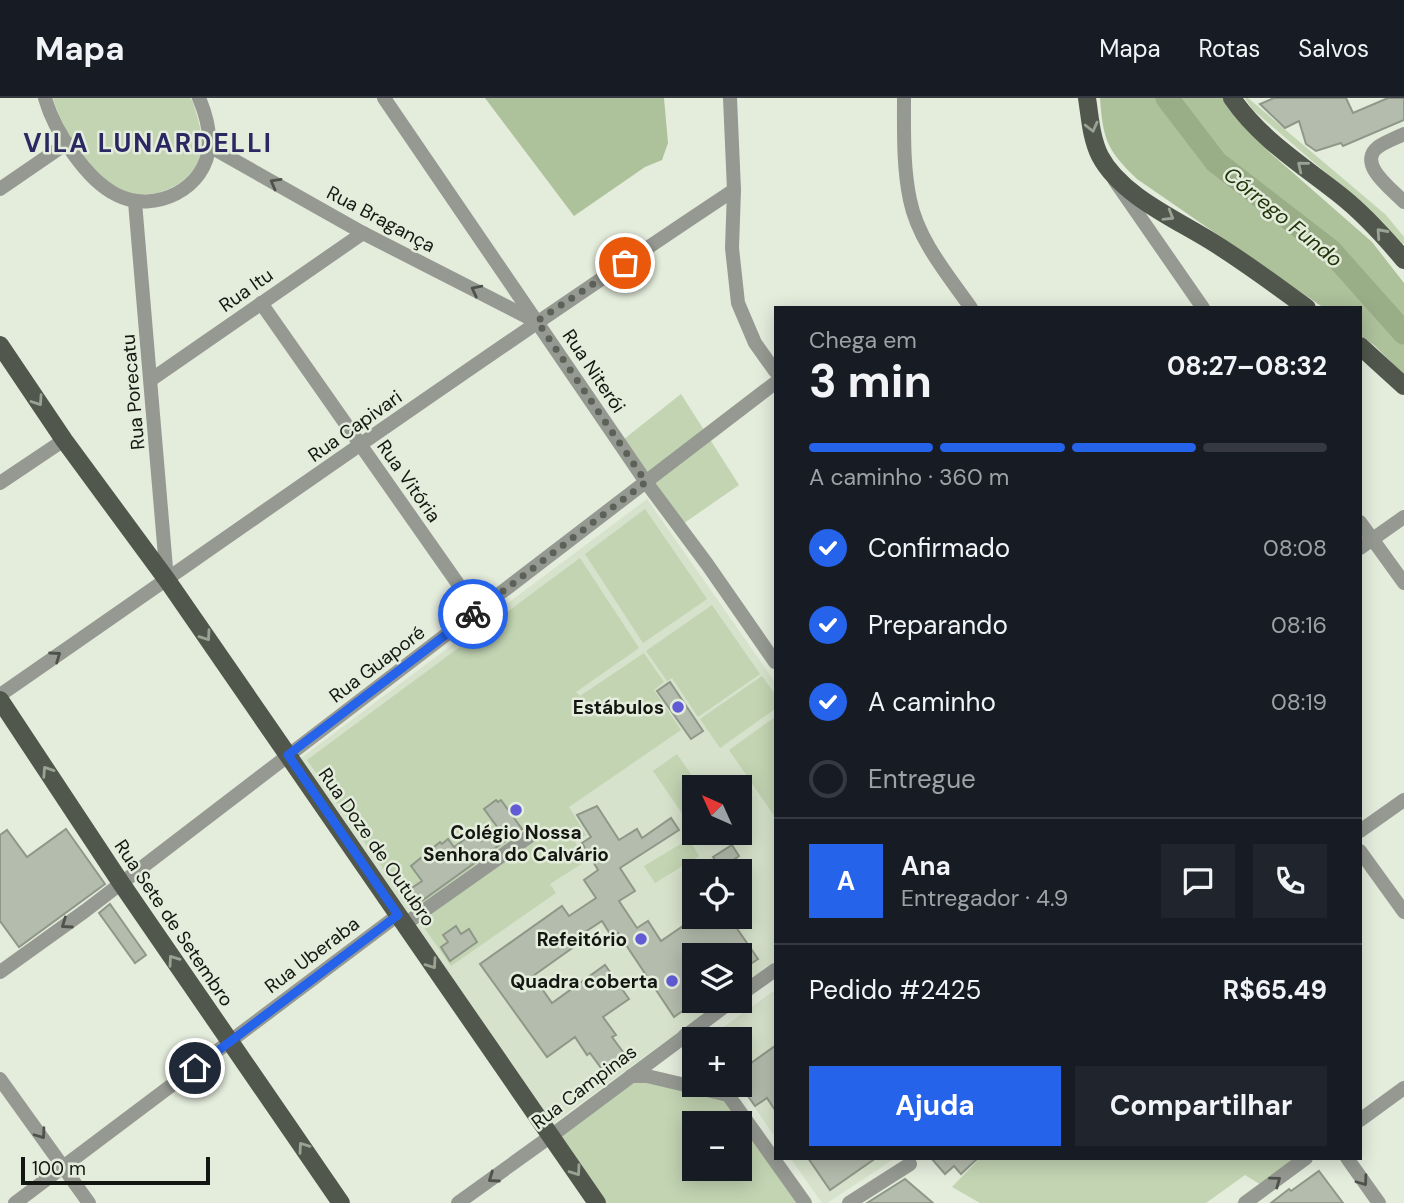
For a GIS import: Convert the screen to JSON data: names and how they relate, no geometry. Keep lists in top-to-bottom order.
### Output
{
  "streets": {
    "main road": ["Rua Doze de Outubro", "Rua Sete de Setembro"],
    "street": [
      "Rua Bragança",
      "Rua Itu",
      "Rua Niterói",
      "Rua Porecatu",
      "Rua Capivari",
      "Rua Vitória",
      "Rua Guaporé",
      "Rua Uberaba",
      "Rua Campinas"
    ]
  },
  "crossings": [
    ["Rua Bragança", "Rua Itu"],
    ["Rua Bragança", "Rua Niterói"],
    ["Rua Bragança", "Rua Capivari"],
    ["Rua Itu", "Rua Porecatu"],
    ["Rua Itu", "Rua Vitória"],
    ["Rua Niterói", "Rua Capivari"],
    ["Rua Niterói", "Rua Guaporé"],
    ["Rua Porecatu", "Rua Capivari"],
    ["Rua Porecatu", "Rua Doze de Outubro"],
    ["Rua Capivari", "Rua Vitória"],
    ["Rua Capivari", "Rua Doze de Outubro"],
    ["Rua Capivari", "Rua Sete de Setembro"],
    ["Rua Vitória", "Rua Guaporé"],
    ["Rua Guaporé", "Rua Doze de Outubro"],
    ["Rua Guaporé", "Rua Sete de Setembro"],
    ["Rua Doze de Outubro", "Rua Uberaba"],
    ["Rua Doze de Outubro", "Rua Campinas"],
    ["Rua Sete de Setembro", "Rua Uberaba"]
  ],
  "one_way": [
    "Rua Bragança",
    "Rua Doze de Outubro",
    "Rua Sete de Setembro",
    "Rua Campinas"
  ],
  "districts": ["VILA LUNARDELLI"],
  "water": ["Córrego Fundo"],
  "places": [
    "Estábulos",
    "Colégio Nossa Senhora do Calvário",
    "Refeitório",
    "Quadra coberta"
  ],
  "scale_bar": "100 m",
  "north": "top left",
  "page": {
    "header": "Mapa",
    "nav": ["Mapa", "Rotas", "Salvos"],
    "heading": ["3 min", "Chega em", "08:27–08:32"],
    "panel": [
      "Ana",
      "Entregador · 4.9",
      "Pedido #2425",
      "R$65.49"
    ],
    "bar": "A caminho · 360 m",
    "list": [
      ["Confirmado", "08:08"],
      ["Preparando", "08:16"],
      ["A caminho", "08:19"],
      "Entregue"
    ],
    "map_buttons": ["+", "−"],
    "round": "A",
    "buttons": ["Ajuda", "Compartilhar"],
    "scale": "100 m"
  }
}
